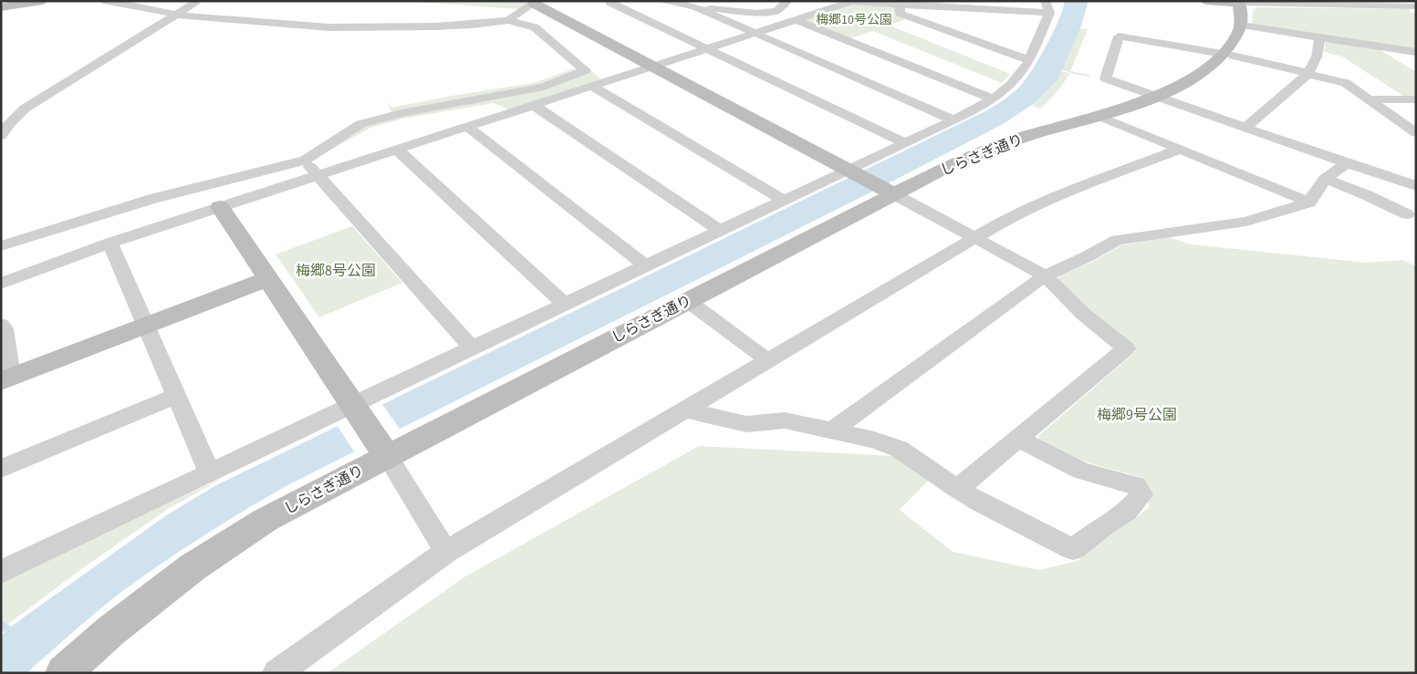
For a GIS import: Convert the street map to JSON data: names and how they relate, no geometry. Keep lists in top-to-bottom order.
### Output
{
  "streets": {
    "street": ["しらさぎ通り"]
  },
  "parks": ["梅郷10号公園", "梅郷8号公園", "梅郷9号公園"]
}
